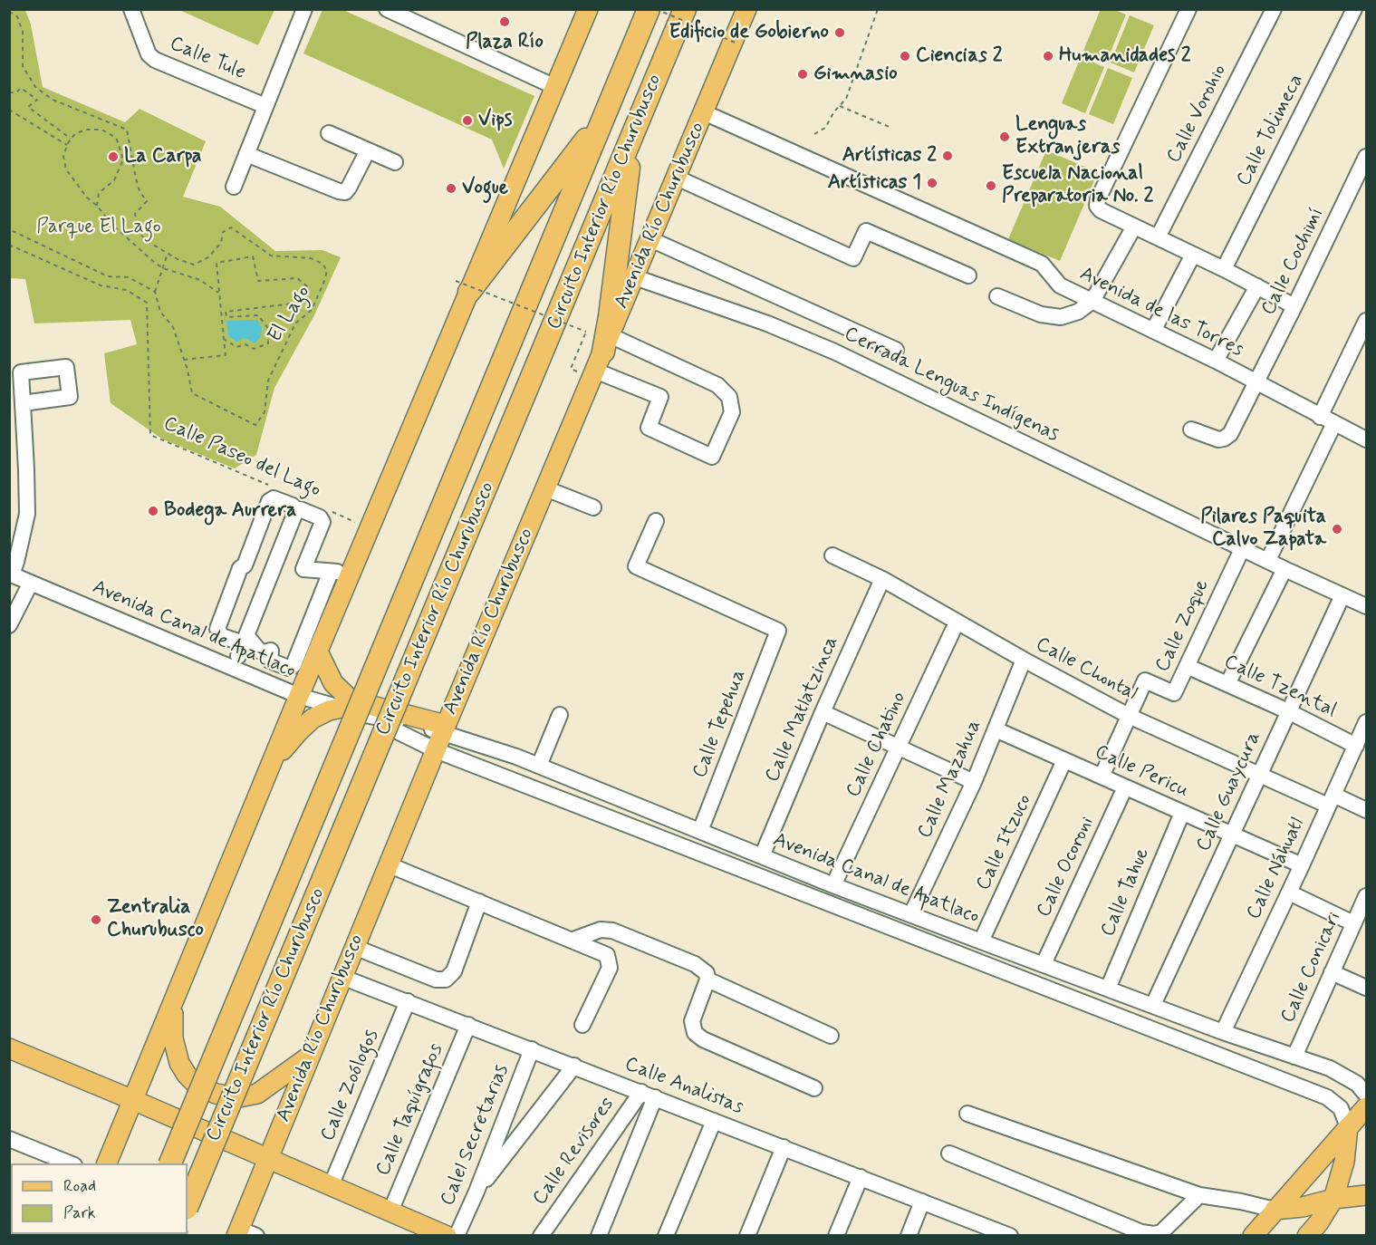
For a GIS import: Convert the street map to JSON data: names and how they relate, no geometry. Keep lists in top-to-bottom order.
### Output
{
  "streets": {
    "highway": ["Circuito Interior Río Churubusco"],
    "main road": ["Avenida Río Churubusco"],
    "street": [
      "Calle Tule",
      "Calle Vorohio",
      "Calle Tolimeca",
      "Calle Cochimí",
      "Avenida de las Torres",
      "Cerrada Lenguas Indígenas",
      "Calle Zoque",
      "Avenida Canal de Apatlaco",
      "Calle Chontal",
      "Calle Tzental",
      "Calle Matlatzinca",
      "Calle Tepehua",
      "Calle Chatino",
      "Calle Pericu",
      "Calle Mazahua",
      "Calle Guaycura",
      "Calle Itzuco",
      "Calle Ocoroni",
      "Calle Náhuatl",
      "Calle Tahue",
      "Calle Conicari",
      "Calle Zoólogos",
      "Calle Analistas",
      "Calle Taquígrafos",
      "Calel Secretarias",
      "Calle Revisores"
    ],
    "path": ["El Lago", "Calle Paseo del Lago"]
  },
  "crossings": [
    ["Avenida Río Churubusco", "Avenida de las Torres"],
    ["Avenida Río Churubusco", "Cerrada Lenguas Indígenas"],
    ["Avenida Río Churubusco", "Avenida Canal de Apatlaco"],
    ["Avenida Río Churubusco", "Calle Analistas"],
    ["Calle Cochimí", "Avenida de las Torres"],
    ["Cerrada Lenguas Indígenas", "Calle Zoque"],
    ["Cerrada Lenguas Indígenas", "Calle Guaycura"],
    ["Calle Zoque", "Calle Chontal"],
    ["Calle Zoque", "Calle Tzental"],
    ["Avenida Canal de Apatlaco", "Calle Matlatzinca"],
    ["Avenida Canal de Apatlaco", "Calle Tepehua"],
    ["Avenida Canal de Apatlaco", "Calle Chatino"],
    ["Avenida Canal de Apatlaco", "Calle Mazahua"],
    ["Avenida Canal de Apatlaco", "Calle Guaycura"],
    ["Avenida Canal de Apatlaco", "Calle Itzuco"],
    ["Avenida Canal de Apatlaco", "Calle Ocoroni"],
    ["Avenida Canal de Apatlaco", "Calle Náhuatl"],
    ["Avenida Canal de Apatlaco", "Calle Tahue"],
    ["Avenida Canal de Apatlaco", "Calle Conicari"],
    ["Calle Chontal", "Calle Matlatzinca"],
    ["Calle Chontal", "Calle Chatino"],
    ["Calle Chontal", "Calle Mazahua"],
    ["Calle Chontal", "Calle Guaycura"],
    ["Calle Chontal", "Calle Náhuatl"],
    ["Calle Tzental", "Calle Guaycura"],
    ["Calle Tzental", "Calle Náhuatl"],
    ["Calle Pericu", "Calle Mazahua"],
    ["Calle Pericu", "Calle Guaycura"],
    ["Calle Pericu", "Calle Itzuco"],
    ["Calle Pericu", "Calle Ocoroni"],
    ["Calle Pericu", "Calle Náhuatl"],
    ["Calle Pericu", "Calle Tahue"],
    ["Calle Zoólogos", "Calle Analistas"],
    ["Calle Analistas", "Calle Taquígrafos"],
    ["Calle Analistas", "Calel Secretarias"],
    ["Calle Analistas", "Calle Revisores"]
  ],
  "parks": ["Parque El Lago"],
  "places": [
    "Plaza Río",
    "Edificio de Gobierno",
    "Ciencias 2",
    "Humanidades 2",
    "Gimnasio",
    "Vips",
    "Lenguas Extranjeras",
    "Artísticas 2",
    "La Carpa",
    "Artísticas 1",
    "Escuela Nacional Preparatoria No. 2",
    "Vogue",
    "Bodega Aurrera",
    "Pilares Paquita Calvo Zapata",
    "Zentralia Churubusco"
  ],
  "legend": ["Road", "Park"]
}
